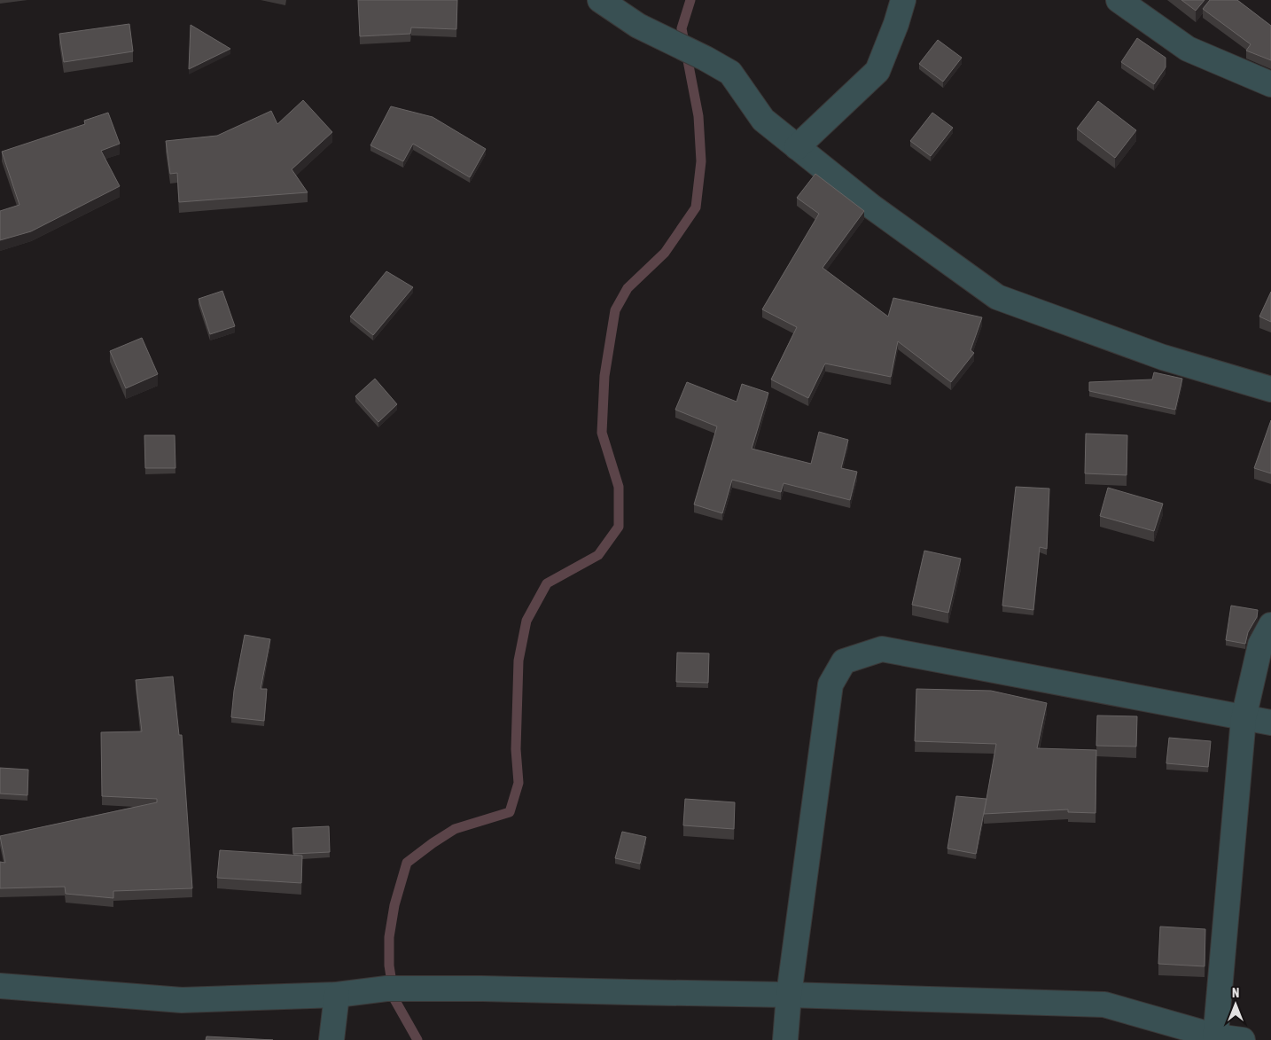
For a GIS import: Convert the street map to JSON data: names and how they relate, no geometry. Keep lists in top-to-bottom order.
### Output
{
  "north": "top"
}
